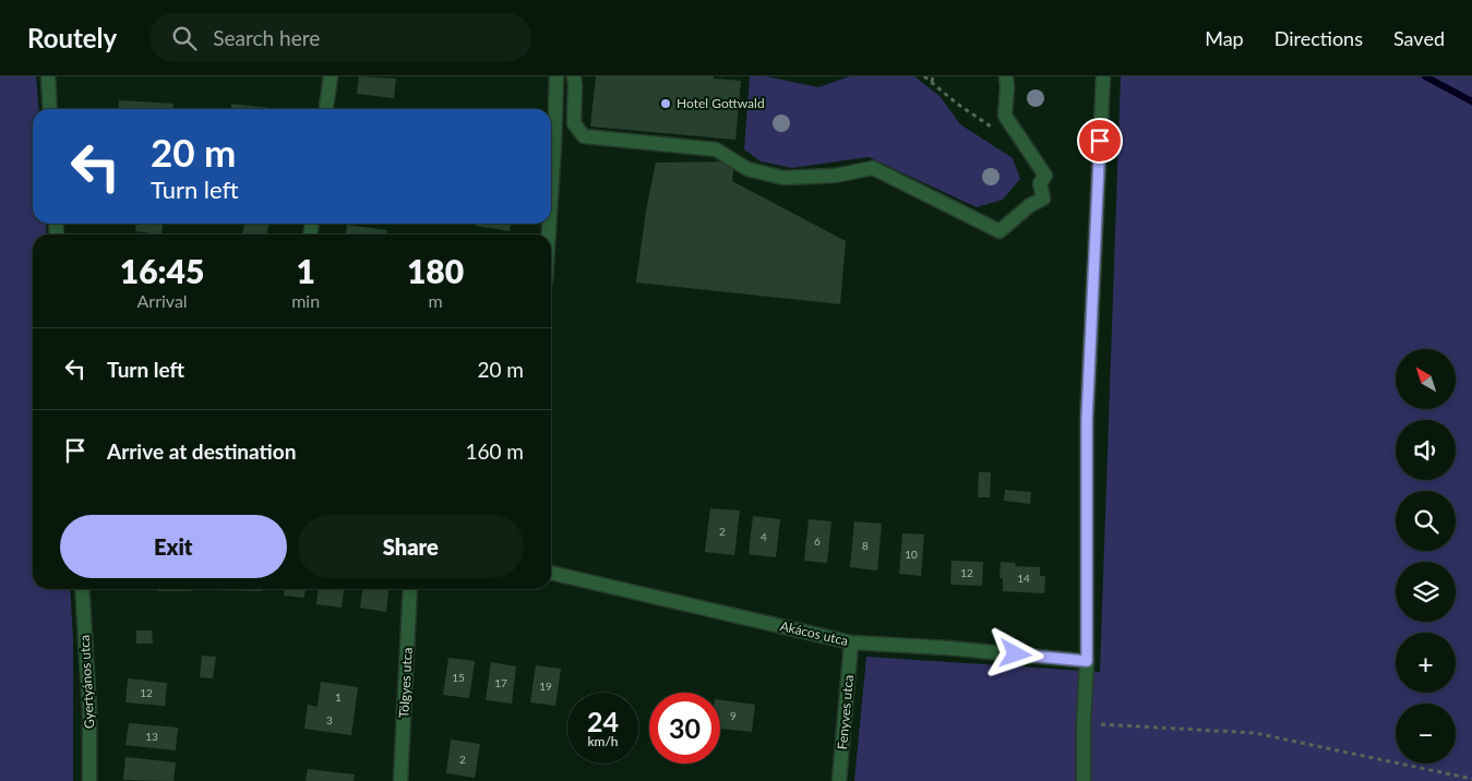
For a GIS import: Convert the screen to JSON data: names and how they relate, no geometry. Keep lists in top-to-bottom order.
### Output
{
  "streets": {
    "street": [
      "Akácos utca",
      "Gyertyános utca",
      "Tölgyes utca",
      "Fenyves utca"
    ]
  },
  "crossings": [
    ["Akácos utca", "Fenyves utca"]
  ],
  "places": ["Hotel Gottwald"],
  "house_numbers": [
    "2",
    "4",
    "6",
    "8",
    "10",
    "12",
    "14",
    "15",
    "17",
    "19",
    "12",
    "1",
    "9",
    "3",
    "13",
    "2"
  ],
  "north": "top left",
  "page": {
    "header": "Routely",
    "search": "Search here",
    "nav": ["Map", "Directions", "Saved"],
    "turn": ["20 m", "Turn left"],
    "eta": [
      "16:45",
      "Arrival",
      "1",
      "min",
      "180",
      "m"
    ],
    "list": [
      {
        "name": "Turn left",
        "value": "20 m"
      },
      {
        "name": "Arrive at destination",
        "value": "160 m"
      }
    ],
    "map_buttons": ["+", "−"],
    "buttons": ["Exit", "Share"],
    "speed": "24 km/h",
    "limit": "30"
  }
}
